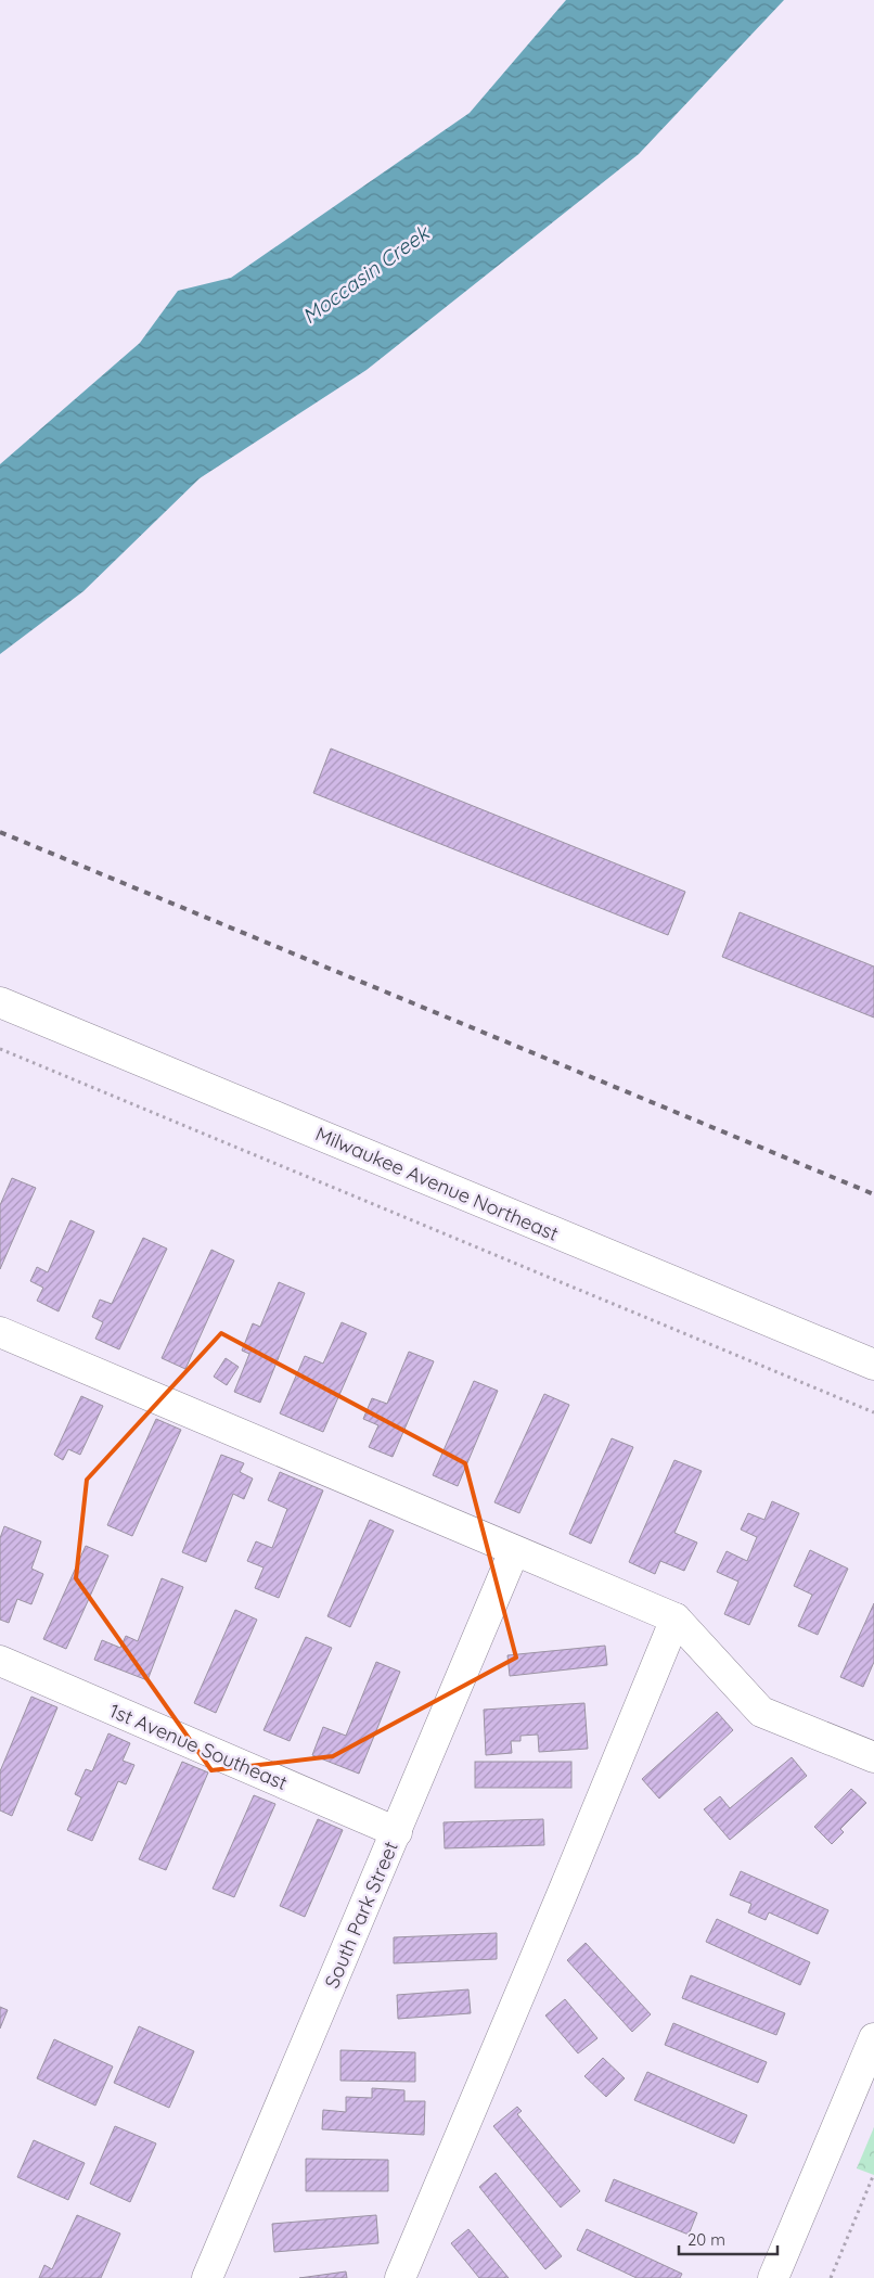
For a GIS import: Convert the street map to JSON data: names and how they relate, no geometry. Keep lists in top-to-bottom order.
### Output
{
  "streets": {
    "street": ["Milwaukee Avenue Northeast", "1st Avenue Southeast", "South Park Street"]
  },
  "crossings": [
    ["1st Avenue Southeast", "South Park Street"]
  ],
  "water": ["Moccasin Creek"],
  "scale_bar": "20 m"
}
